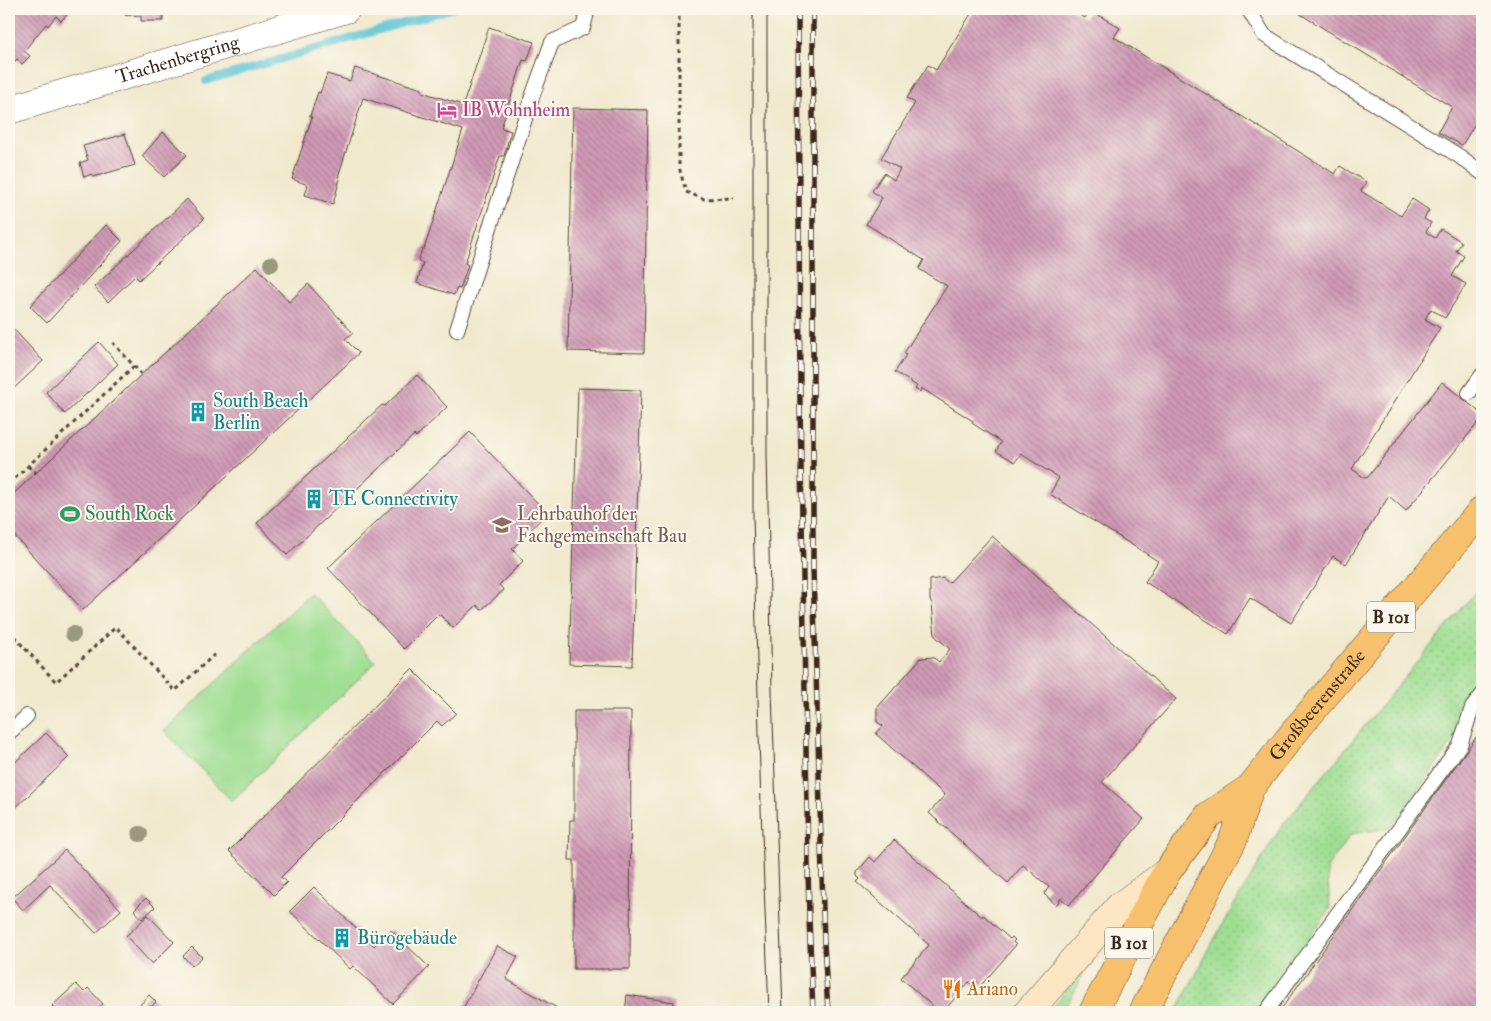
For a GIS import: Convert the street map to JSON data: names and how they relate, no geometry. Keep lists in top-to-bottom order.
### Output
{
  "streets": {
    "main road": ["B 101", "Großbeerenstraße"],
    "street": ["Trachenbergring"]
  },
  "places": {
    "hotel": ["IB Wohnheim"],
    "building": ["South Beach Berlin", "TE Connectivity", "Bürogebäude"],
    "sports": ["South Rock"],
    "school or university": ["Lehrbauhof der Fachgemeinschaft Bau"],
    "restaurant": ["Ariano"]
  }
}
